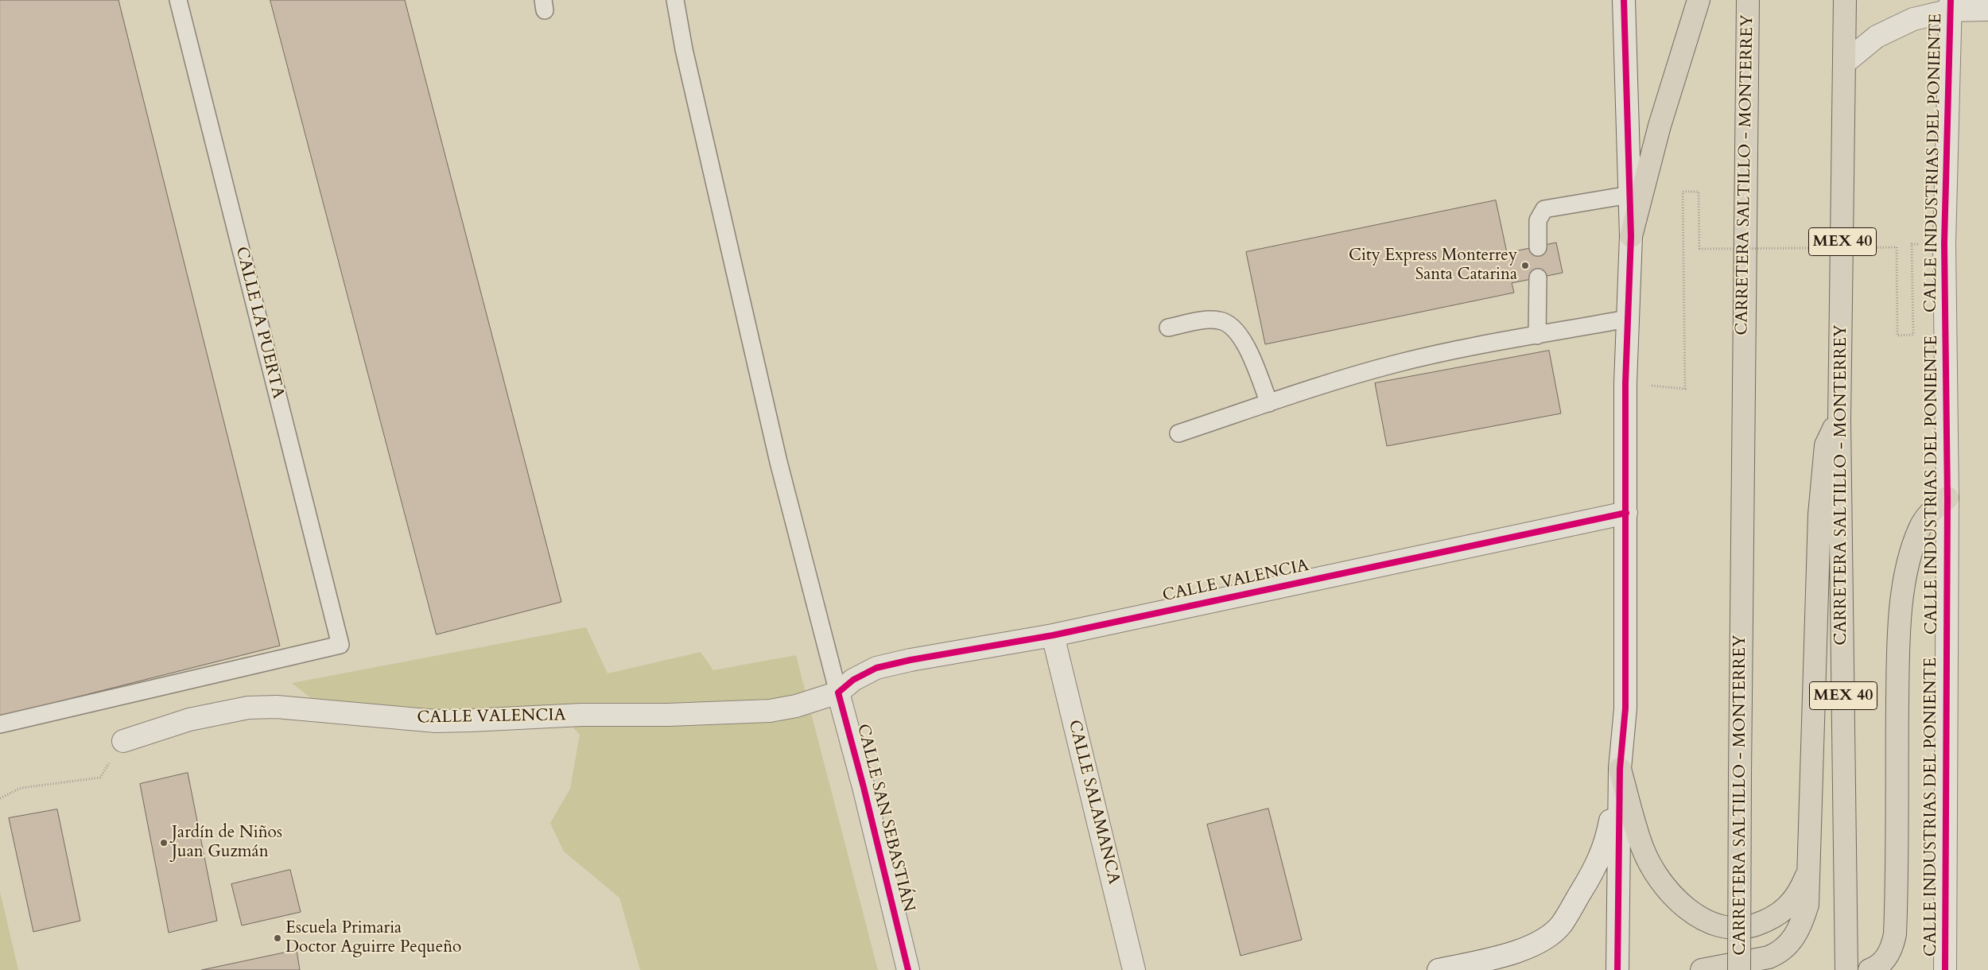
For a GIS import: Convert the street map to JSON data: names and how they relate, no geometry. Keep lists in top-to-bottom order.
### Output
{
  "streets": {
    "main road": ["CARRETERA SALTILLO - MONTERREY", "MEX 40"],
    "street": [
      "CALLE INDUSTRIAS DEL PONIENTE",
      "CALLE VALENCIA",
      "CALLE SALAMANCA",
      "CALLE SAN SEBASTIÁN"
    ],
    "lane": ["CALLE LA PUERTA"]
  },
  "crossings": [
    ["CALLE VALENCIA", "CALLE SALAMANCA"],
    ["CALLE VALENCIA", "CALLE SAN SEBASTIÁN"]
  ],
  "places": ["City Express Monterrey Santa Catarina", "Jardín de Niños Juan Guzmán", "Escuela Primaria Doctor Aguirre Pequeño"]
}
